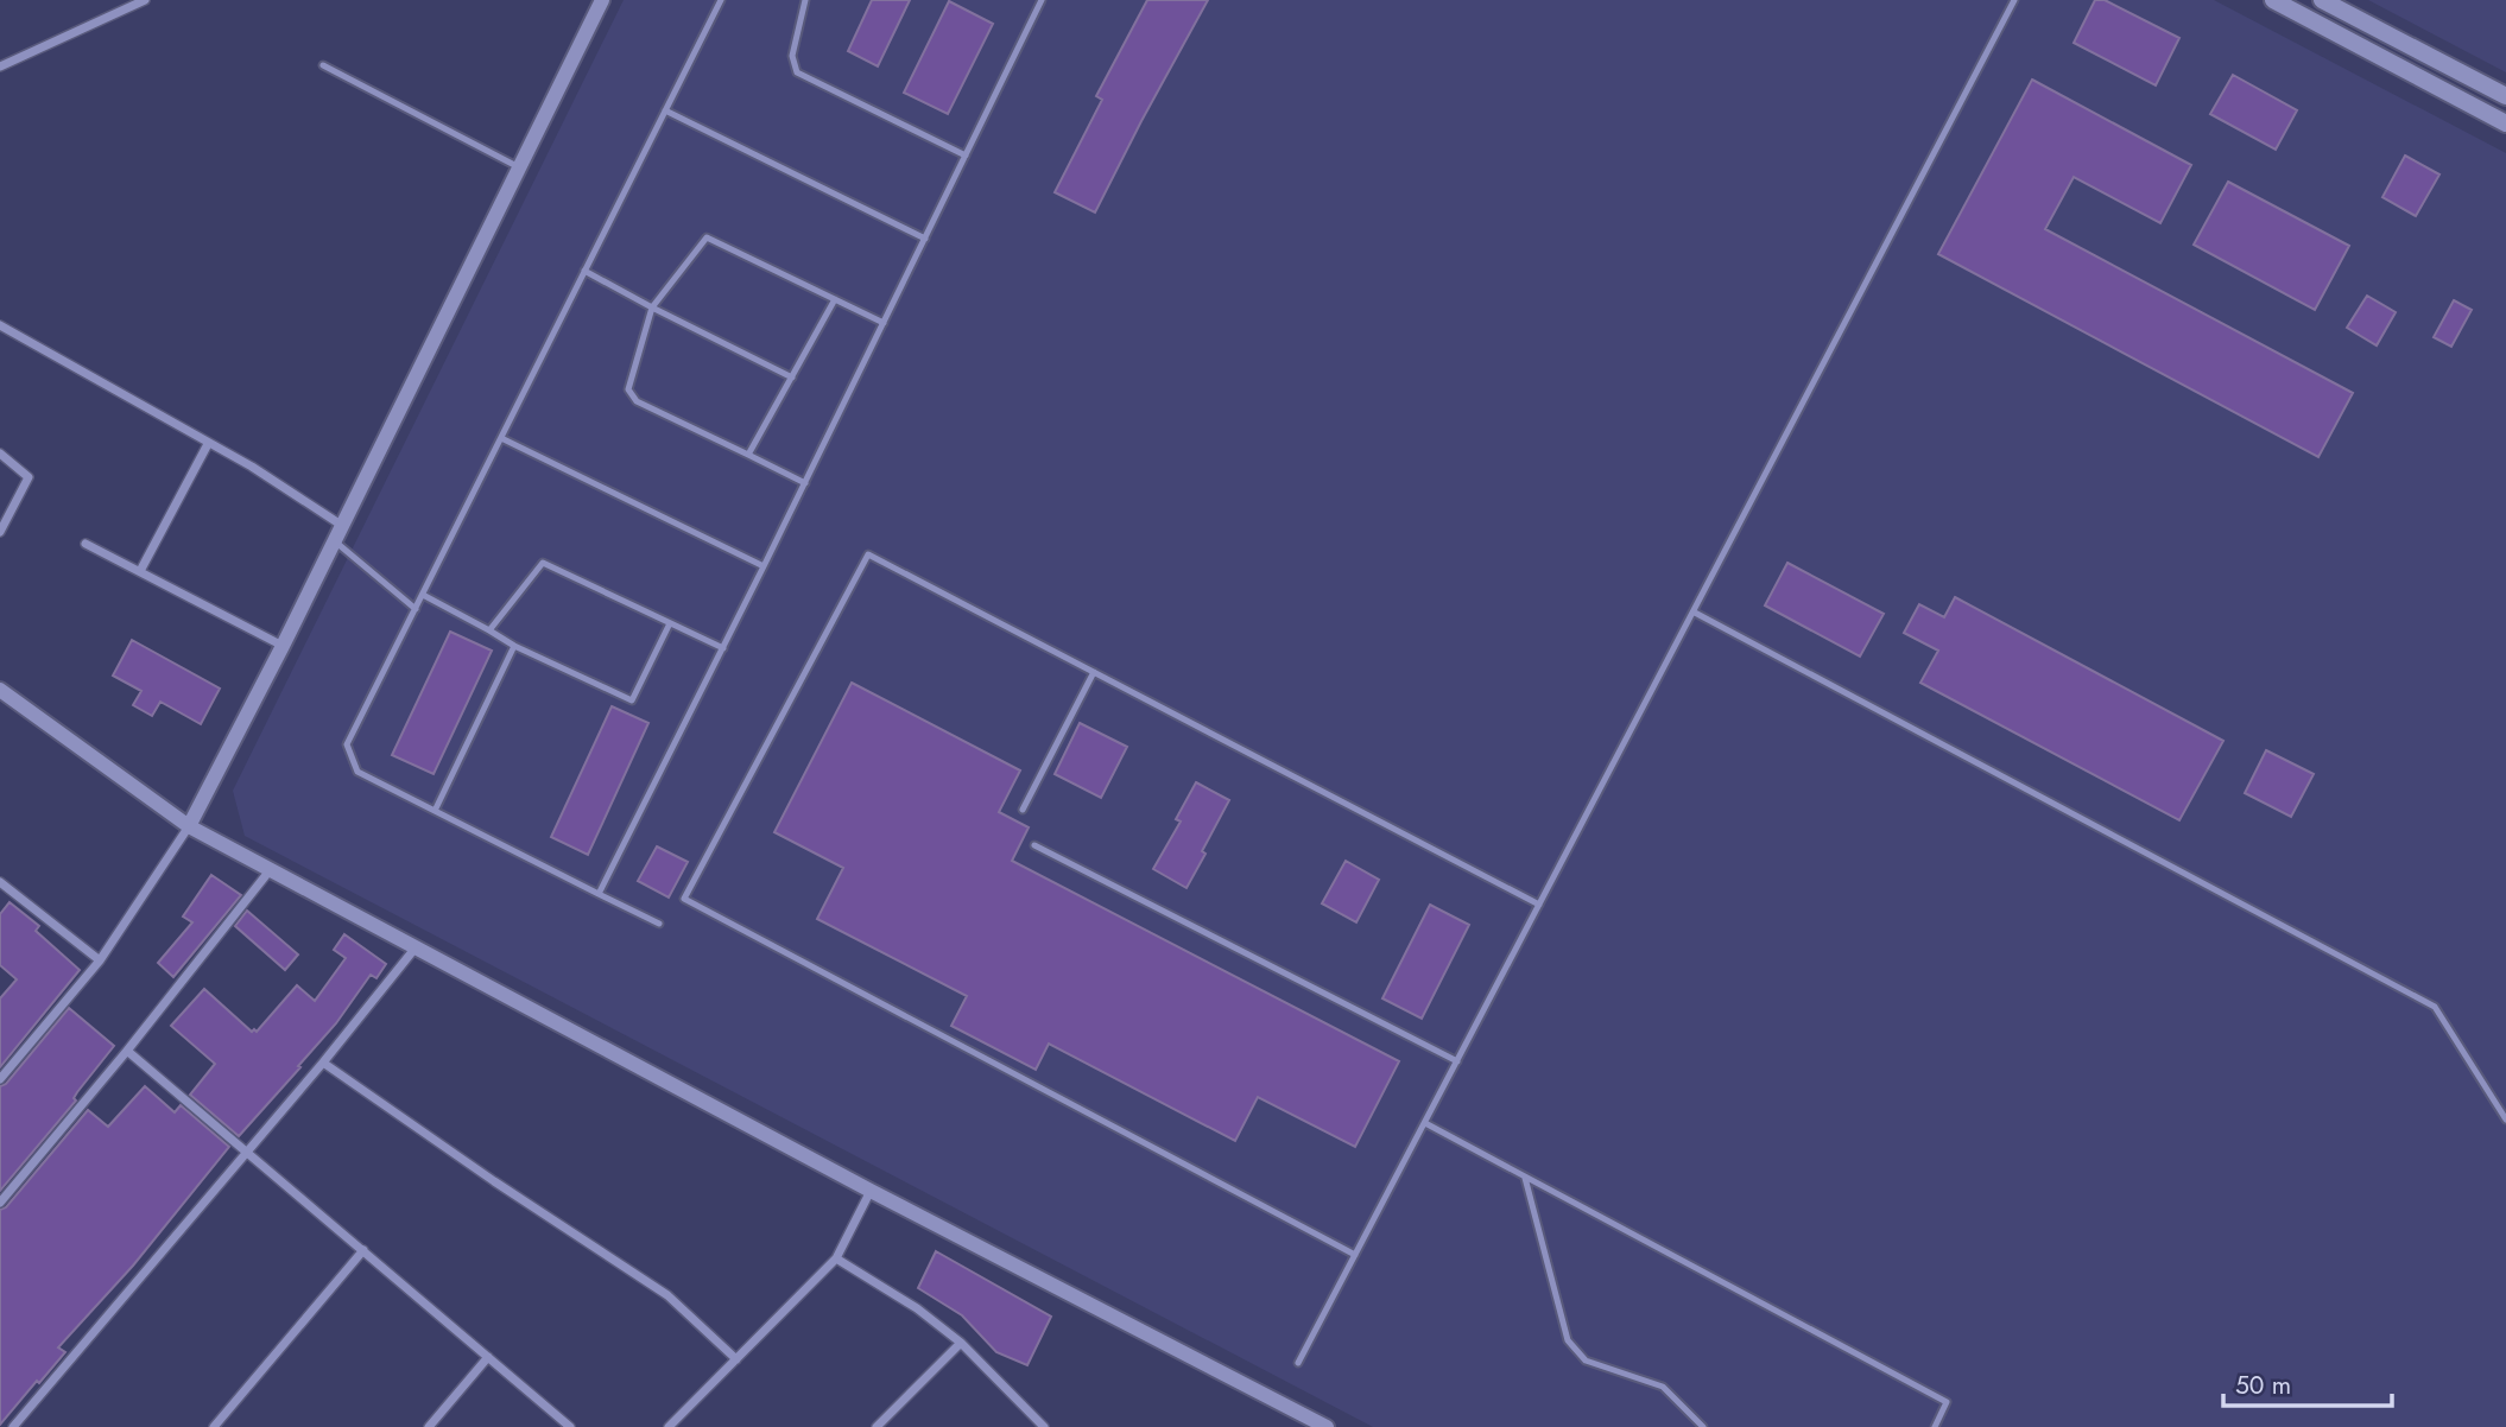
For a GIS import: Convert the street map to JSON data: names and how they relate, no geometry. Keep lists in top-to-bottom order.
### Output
{
  "scale_bar": "50 m"
}
